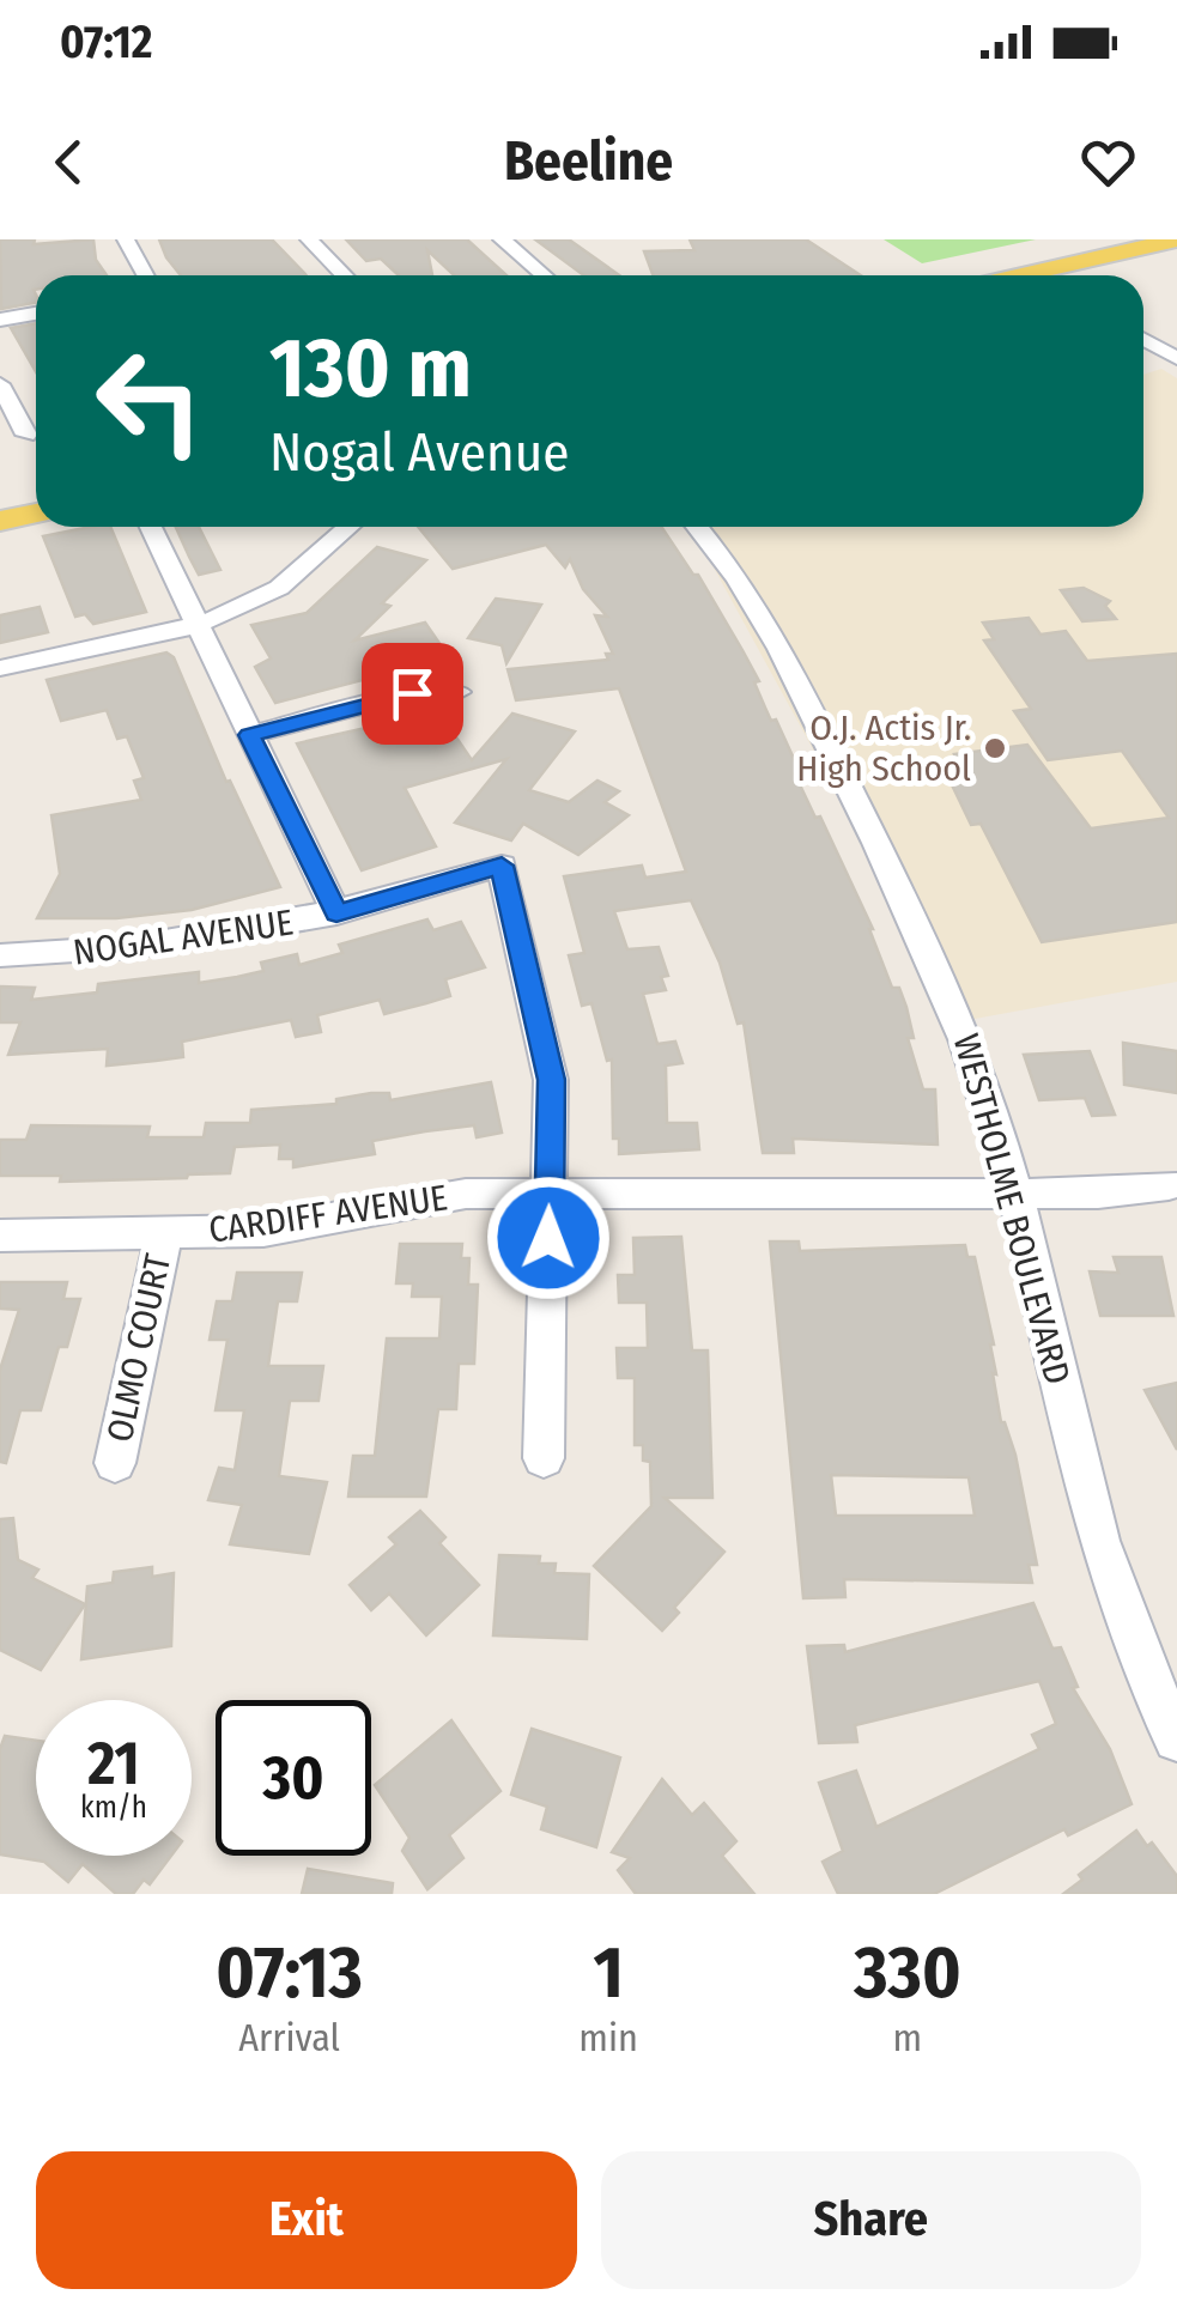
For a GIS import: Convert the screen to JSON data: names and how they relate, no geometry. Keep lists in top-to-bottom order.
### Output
{
  "streets": {
    "street": [
      "NOGAL AVENUE",
      "WESTHOLME BOULEVARD",
      "CARDIFF AVENUE",
      "OLMO COURT"
    ]
  },
  "crossings": [
    ["NOGAL AVENUE", "CARDIFF AVENUE"],
    ["WESTHOLME BOULEVARD", "CARDIFF AVENUE"],
    ["CARDIFF AVENUE", "OLMO COURT"]
  ],
  "places": ["O.J. Actis Jr. High School"],
  "page": {
    "status": "07:12",
    "header": "Beeline",
    "turn": ["130 m", "Nogal Avenue"],
    "speed": "21 km/h",
    "limit": "30",
    "eta": [
      "07:13",
      "Arrival",
      "1",
      "min",
      "330",
      "m"
    ],
    "buttons": ["Exit", "Share"]
  }
}
